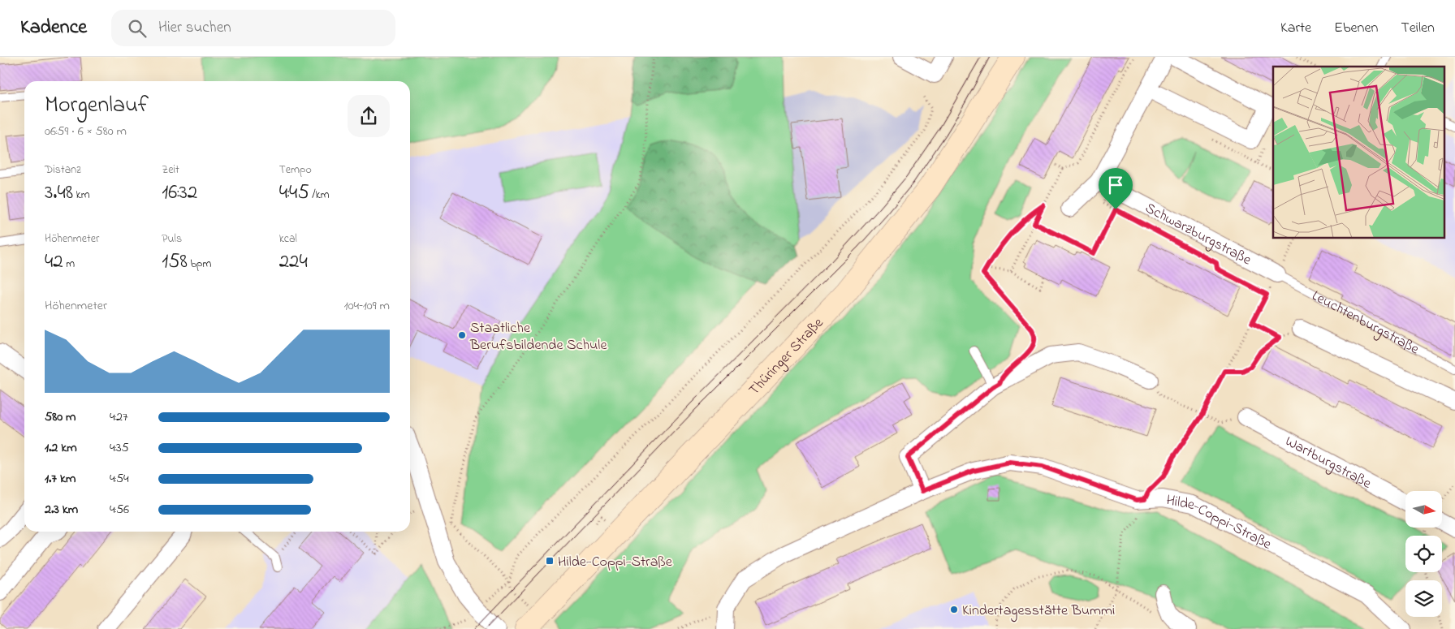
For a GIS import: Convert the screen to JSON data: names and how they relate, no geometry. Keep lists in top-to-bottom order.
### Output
{
  "streets": {
    "main road": ["Thüringer Straße"],
    "street": ["Schwarzburgstraße", "Wartburgstraße", "Hilde-Coppi-Straße"],
    "lane": ["Leuchtenburgstraße"]
  },
  "crossings": [
    ["Schwarzburgstraße", "Leuchtenburgstraße"]
  ],
  "places": {
    "other": ["Staatliche Berufsbildende Schule", "Kindertagesstätte Bummi"],
    "transit": ["Hilde-Coppi-Straße"]
  },
  "north": "right",
  "page": {
    "header": "Kadence",
    "search": "Hier suchen",
    "nav": ["Karte", "Ebenen", "Teilen"],
    "heading": ["Morgenlauf", "06:59 · 6 × 580 m"],
    "stats": [
      ["Distanz", "3.48 km"],
      ["Zeit", "16:32"],
      ["Tempo", "4:45 /km"],
      ["Höhenmeter", "42 m"],
      ["Puls", "158 bpm"],
      ["kcal", "224"]
    ],
    "chart": ["Höhenmeter", "104–109 m"],
    "list": [
      {
        "name": "580 m",
        "note": "4:27"
      },
      {
        "name": "1.2 km",
        "note": "4:35"
      },
      {
        "name": "1.7 km",
        "note": "4:54"
      },
      {
        "name": "2.3 km",
        "note": "4:56"
      }
    ]
  }
}
